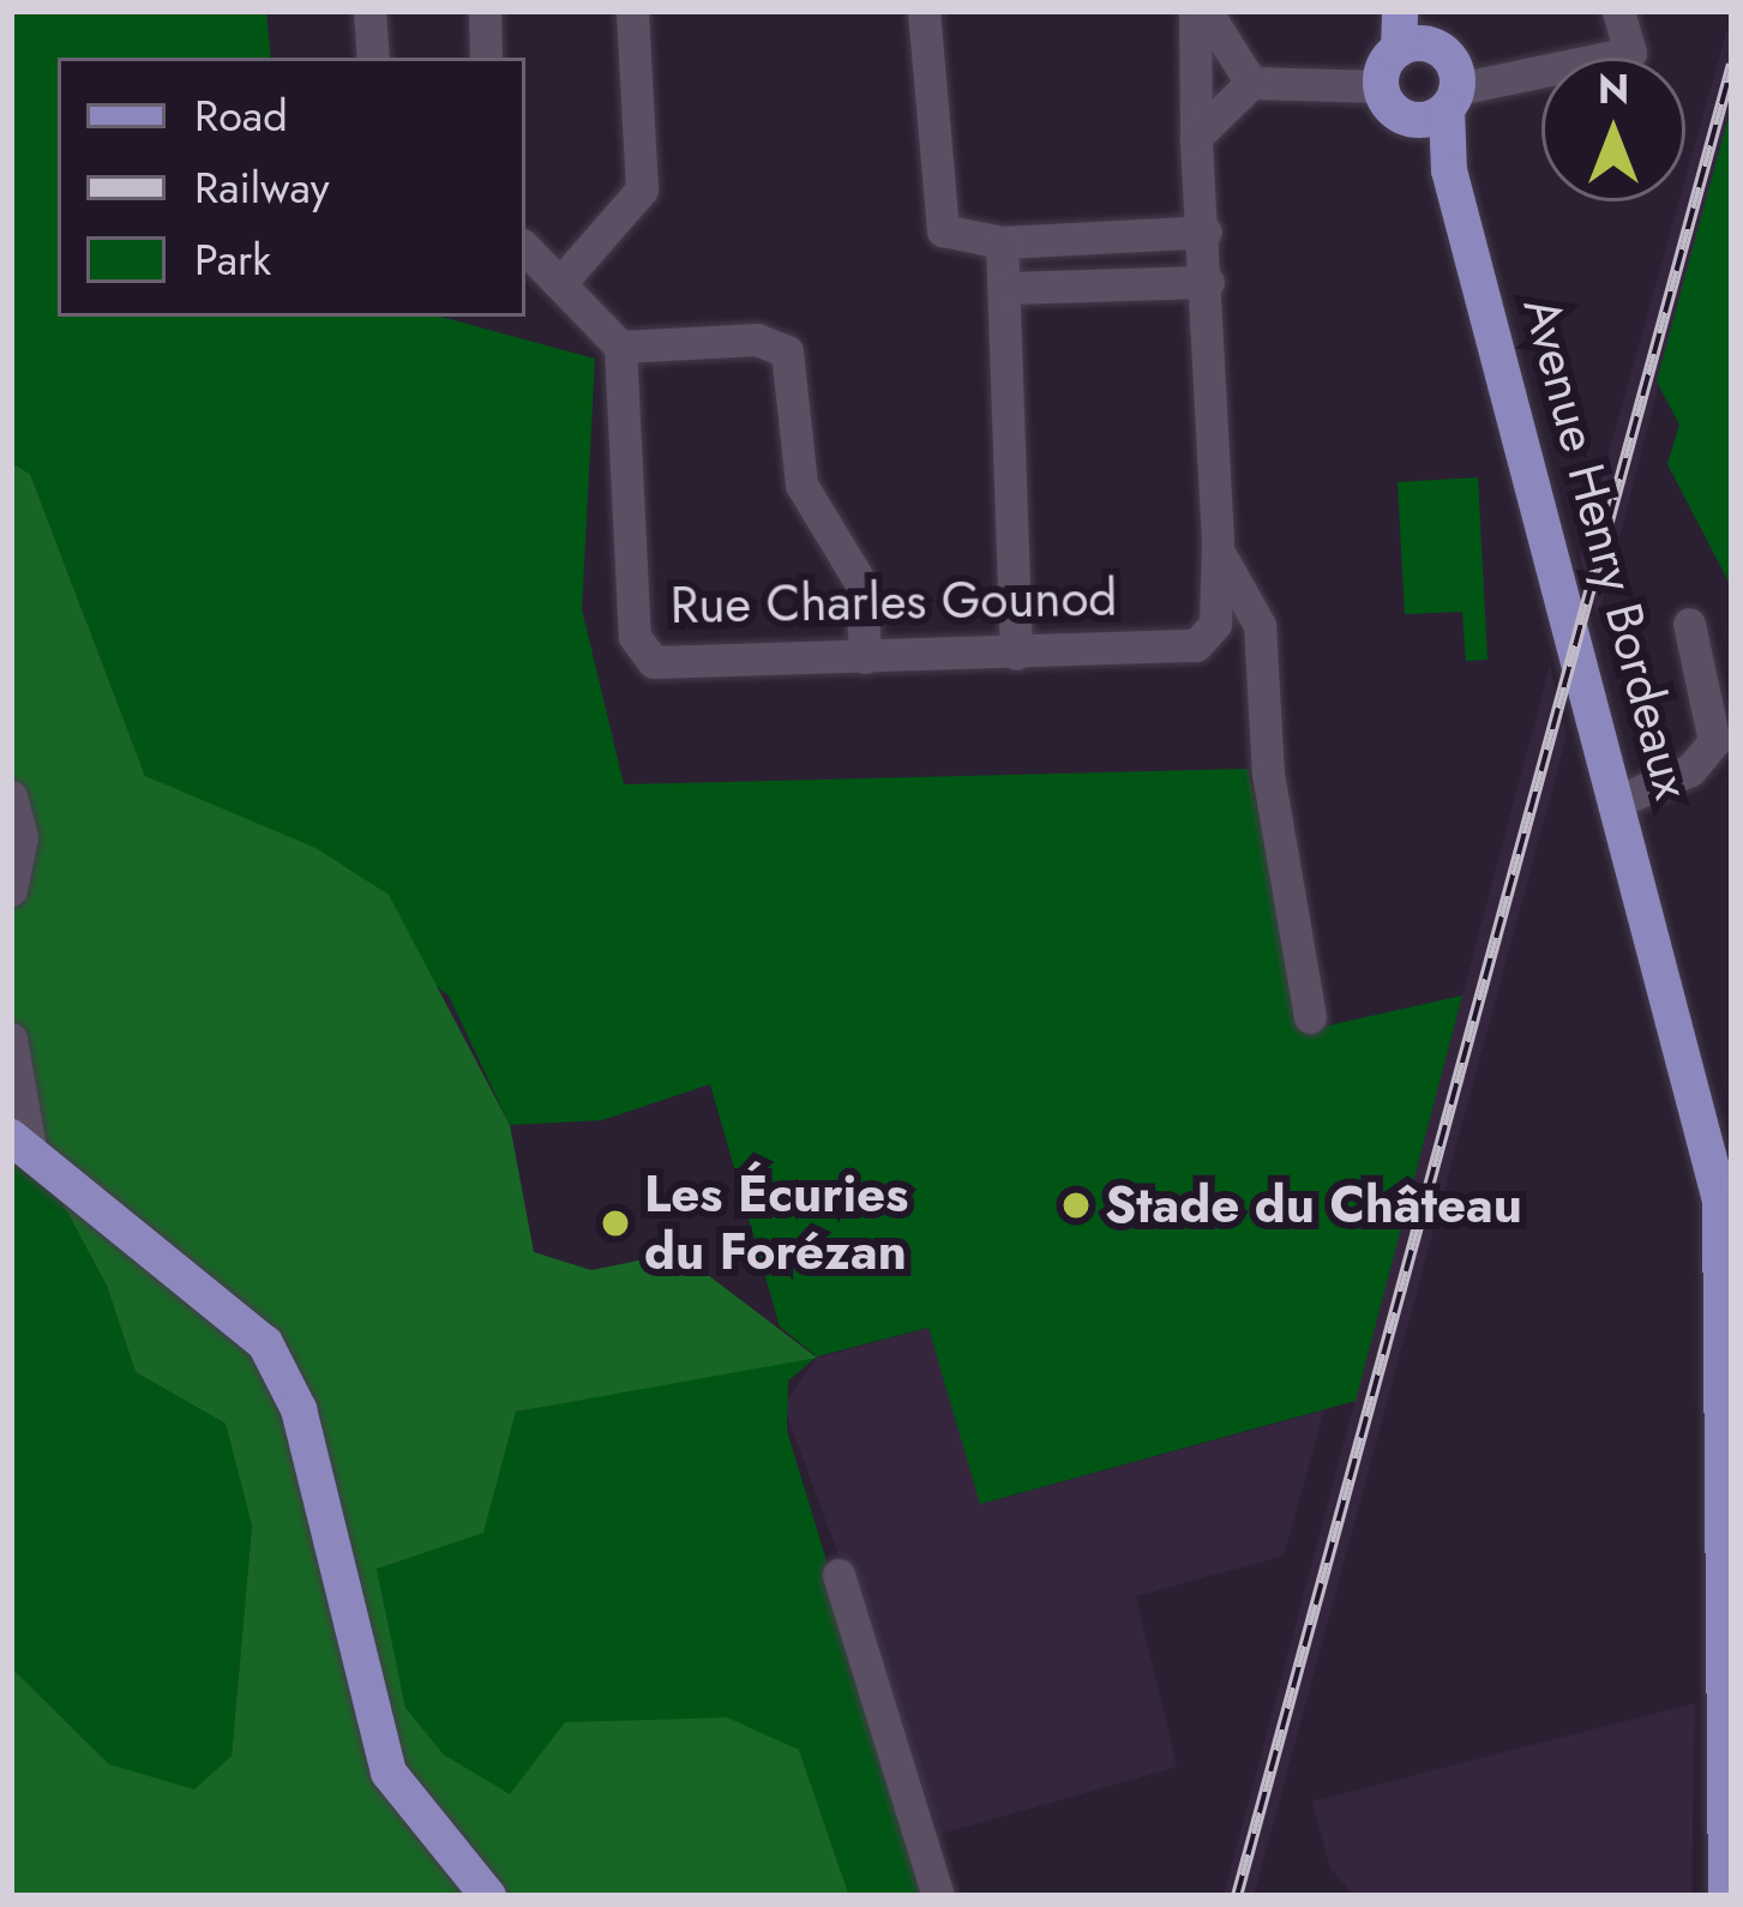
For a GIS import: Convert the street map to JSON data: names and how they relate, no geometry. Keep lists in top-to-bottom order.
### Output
{
  "streets": {
    "main road": ["Avenue Henry Bordeaux"],
    "street": ["Rue Charles Gounod"]
  },
  "places": ["Stade du Château", "Les Écuries du Forézan"],
  "legend": ["Road", "Railway", "Park"],
  "north": "top"
}
